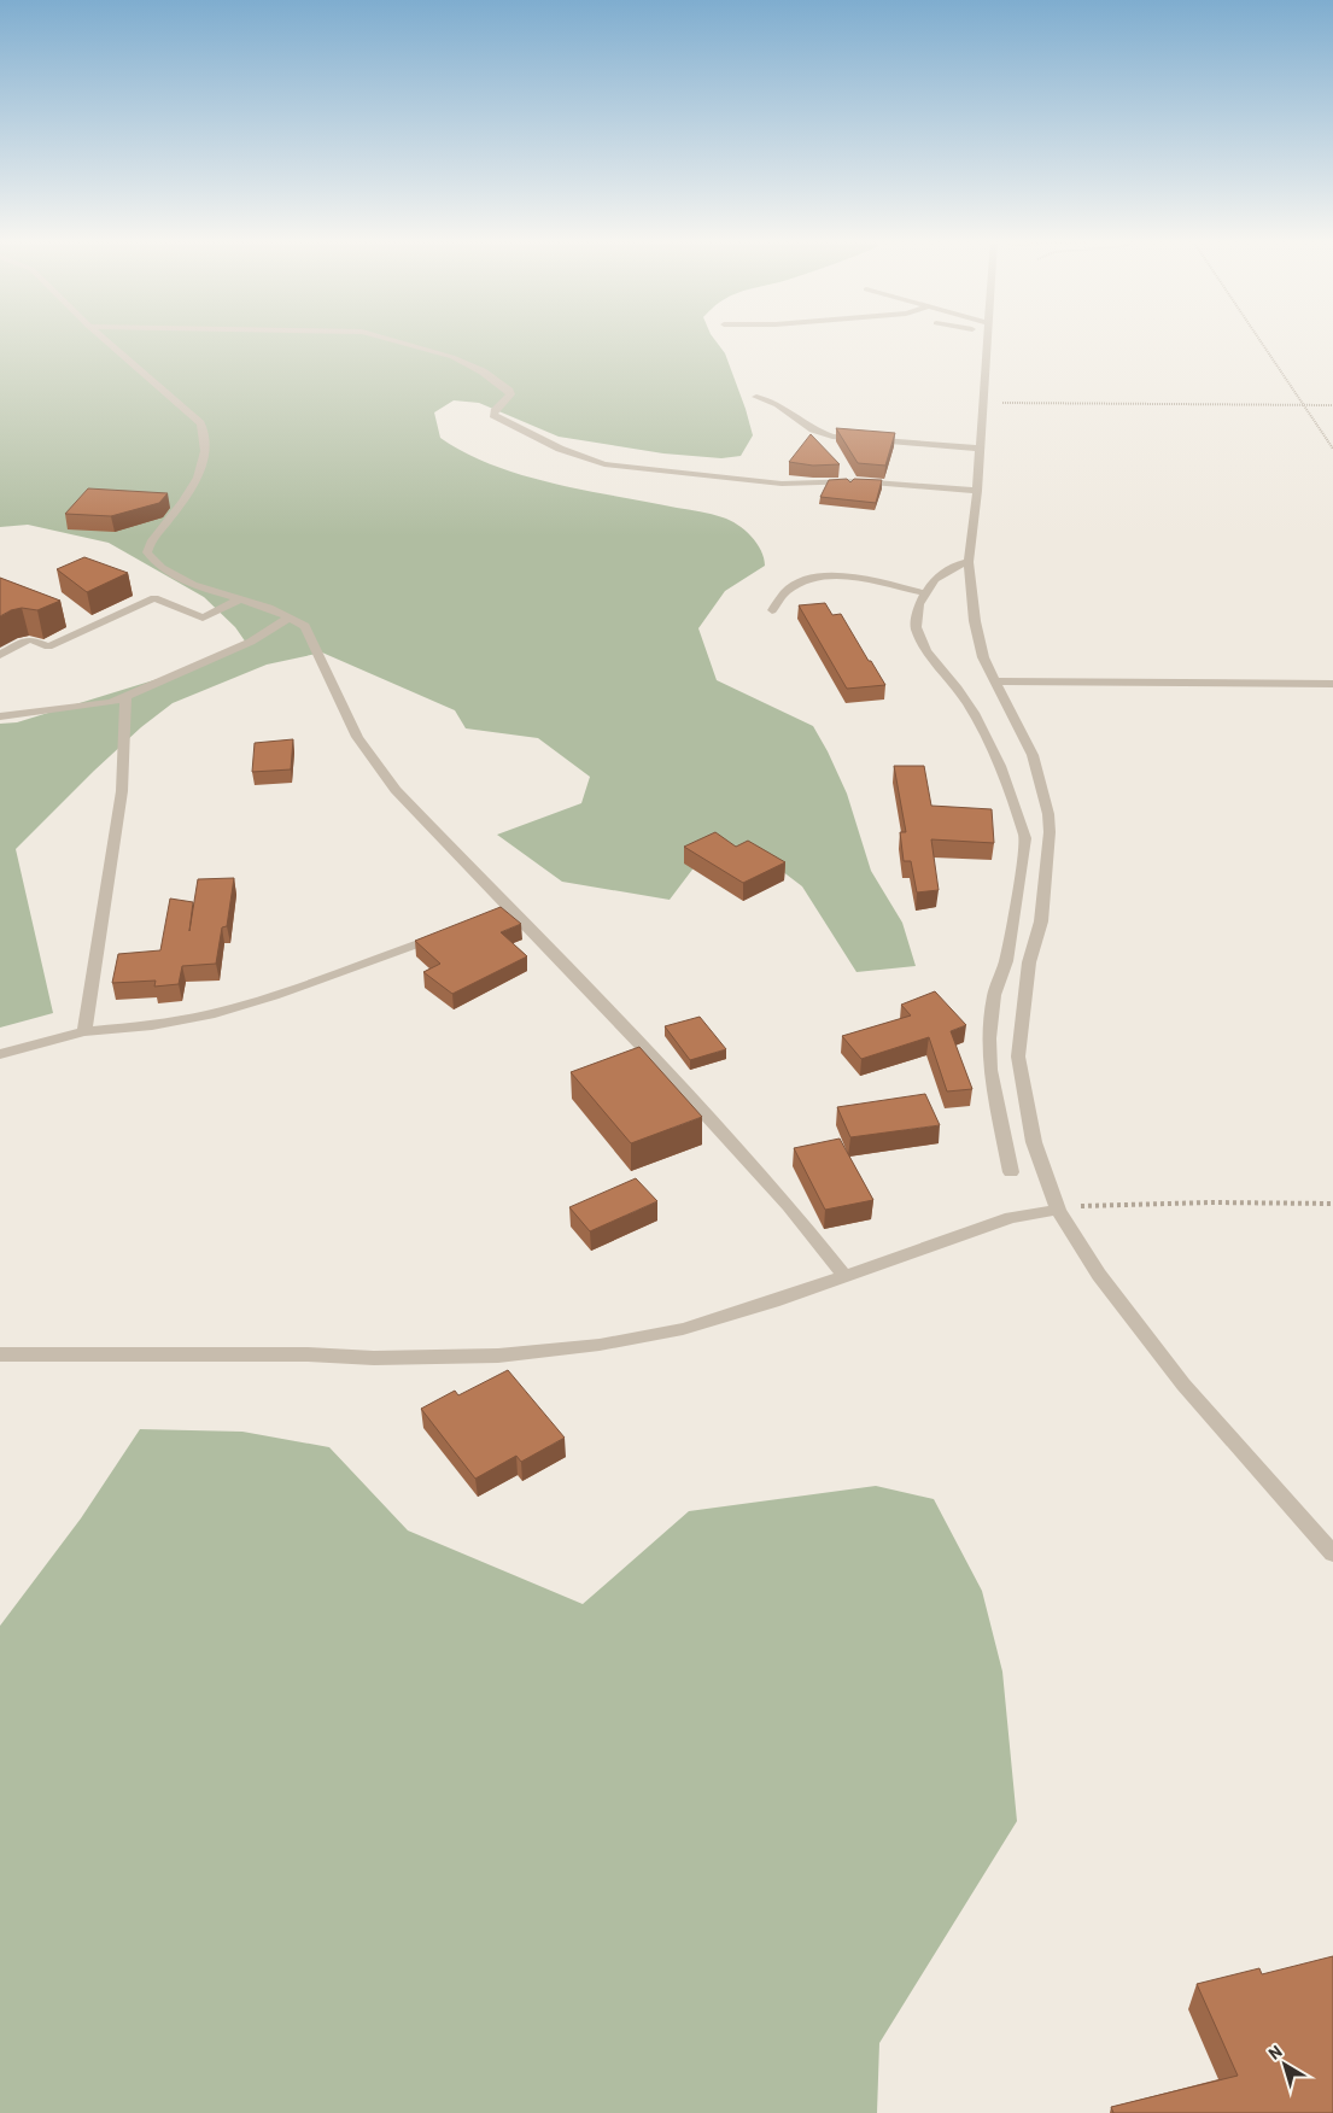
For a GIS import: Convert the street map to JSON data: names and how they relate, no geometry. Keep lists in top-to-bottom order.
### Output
{
  "north": "top left"
}
